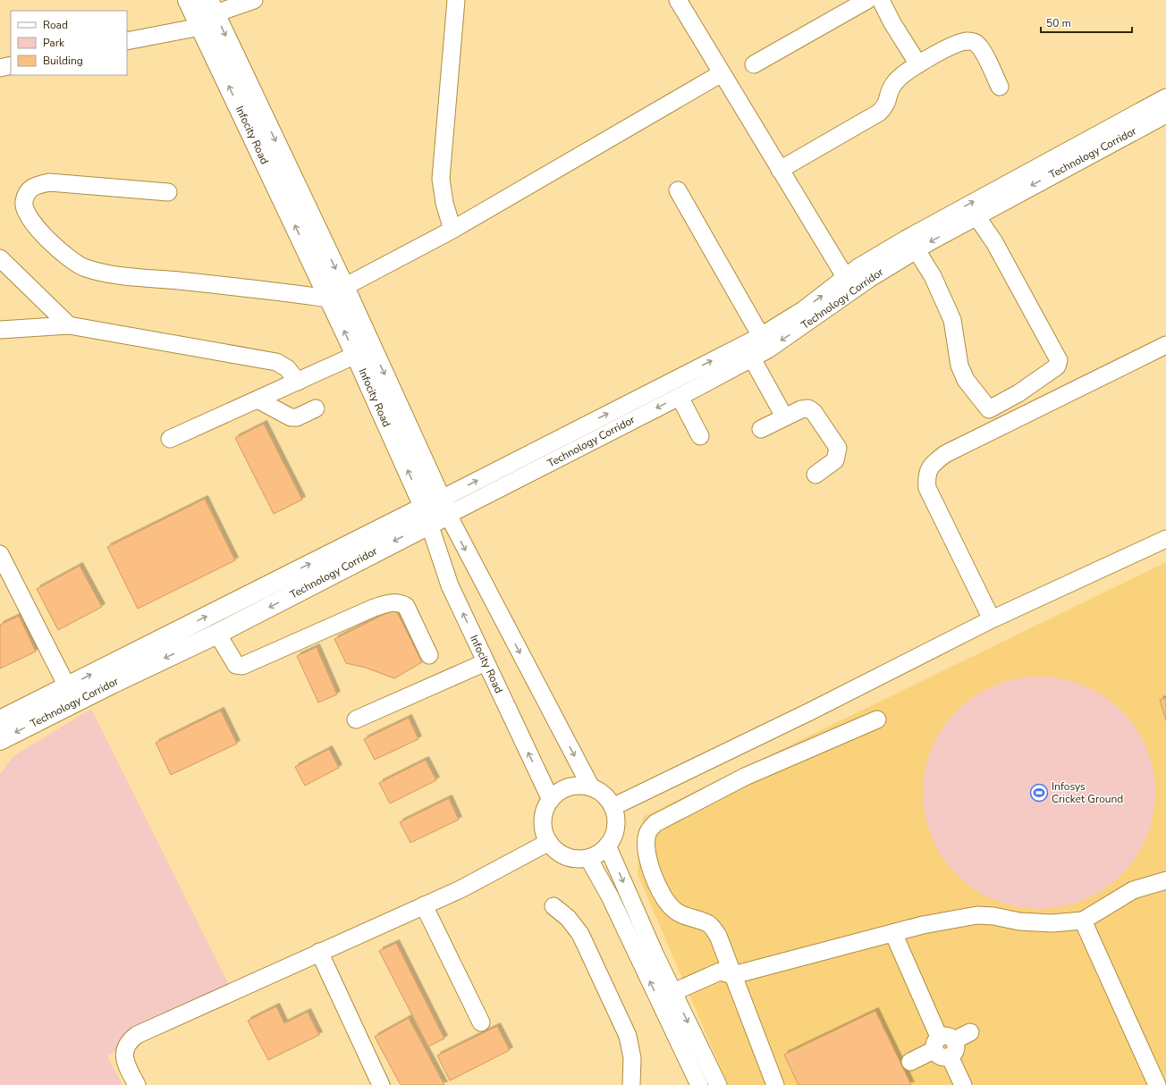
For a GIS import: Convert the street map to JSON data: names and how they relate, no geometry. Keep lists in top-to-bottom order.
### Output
{
  "streets": {
    "main road": ["Infocity Road", "Technology Corridor"]
  },
  "crossings": [
    ["Infocity Road", "Technology Corridor"]
  ],
  "places": {
    "sports": ["Infosys Cricket Ground"]
  },
  "legend": ["Road", "Park", "Building"],
  "scale_bar": "50 m"
}
